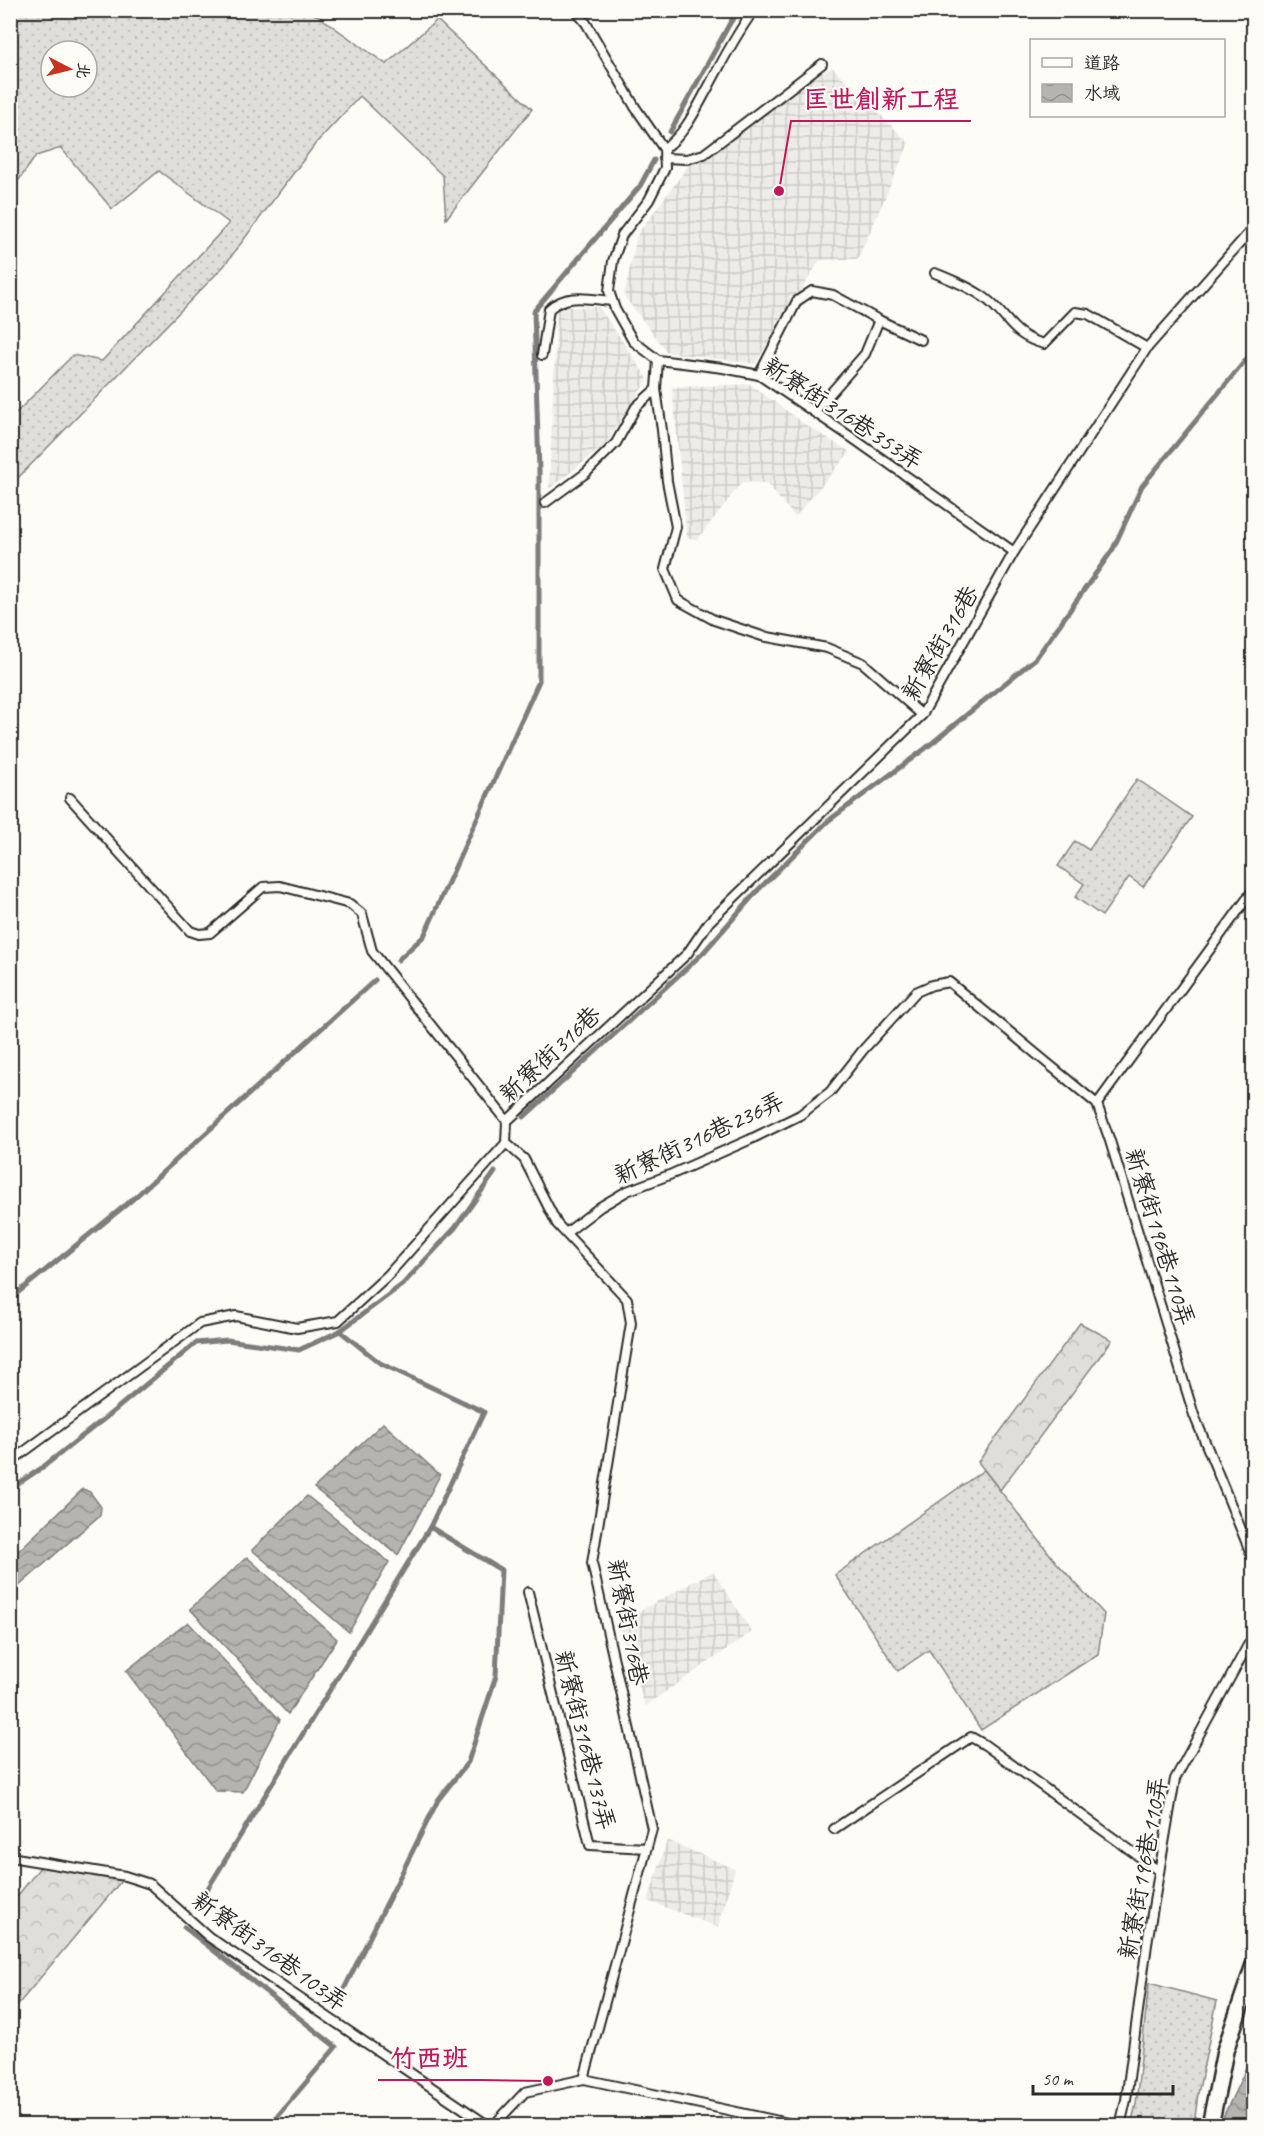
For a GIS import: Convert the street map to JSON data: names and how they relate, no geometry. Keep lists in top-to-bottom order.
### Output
{
  "streets": {
    "lane": [
      "新寮街316巷353弄",
      "新寮街316巷",
      "新寮街316巷236弄",
      "新寮街196巷110弄",
      "新寮街316巷137弄",
      "新寮街316巷103弄"
    ]
  },
  "crossings": [
    ["新寮街316巷353弄", "新寮街316巷"],
    ["新寮街316巷", "新寮街316巷236弄"],
    ["新寮街316巷", "新寮街316巷137弄"],
    ["新寮街316巷236弄", "新寮街196巷110弄"]
  ],
  "places": ["匡世創新工程", "竹西班"],
  "legend": ["道路", "水域"],
  "scale_bar": "50 m",
  "north": "right"
}
